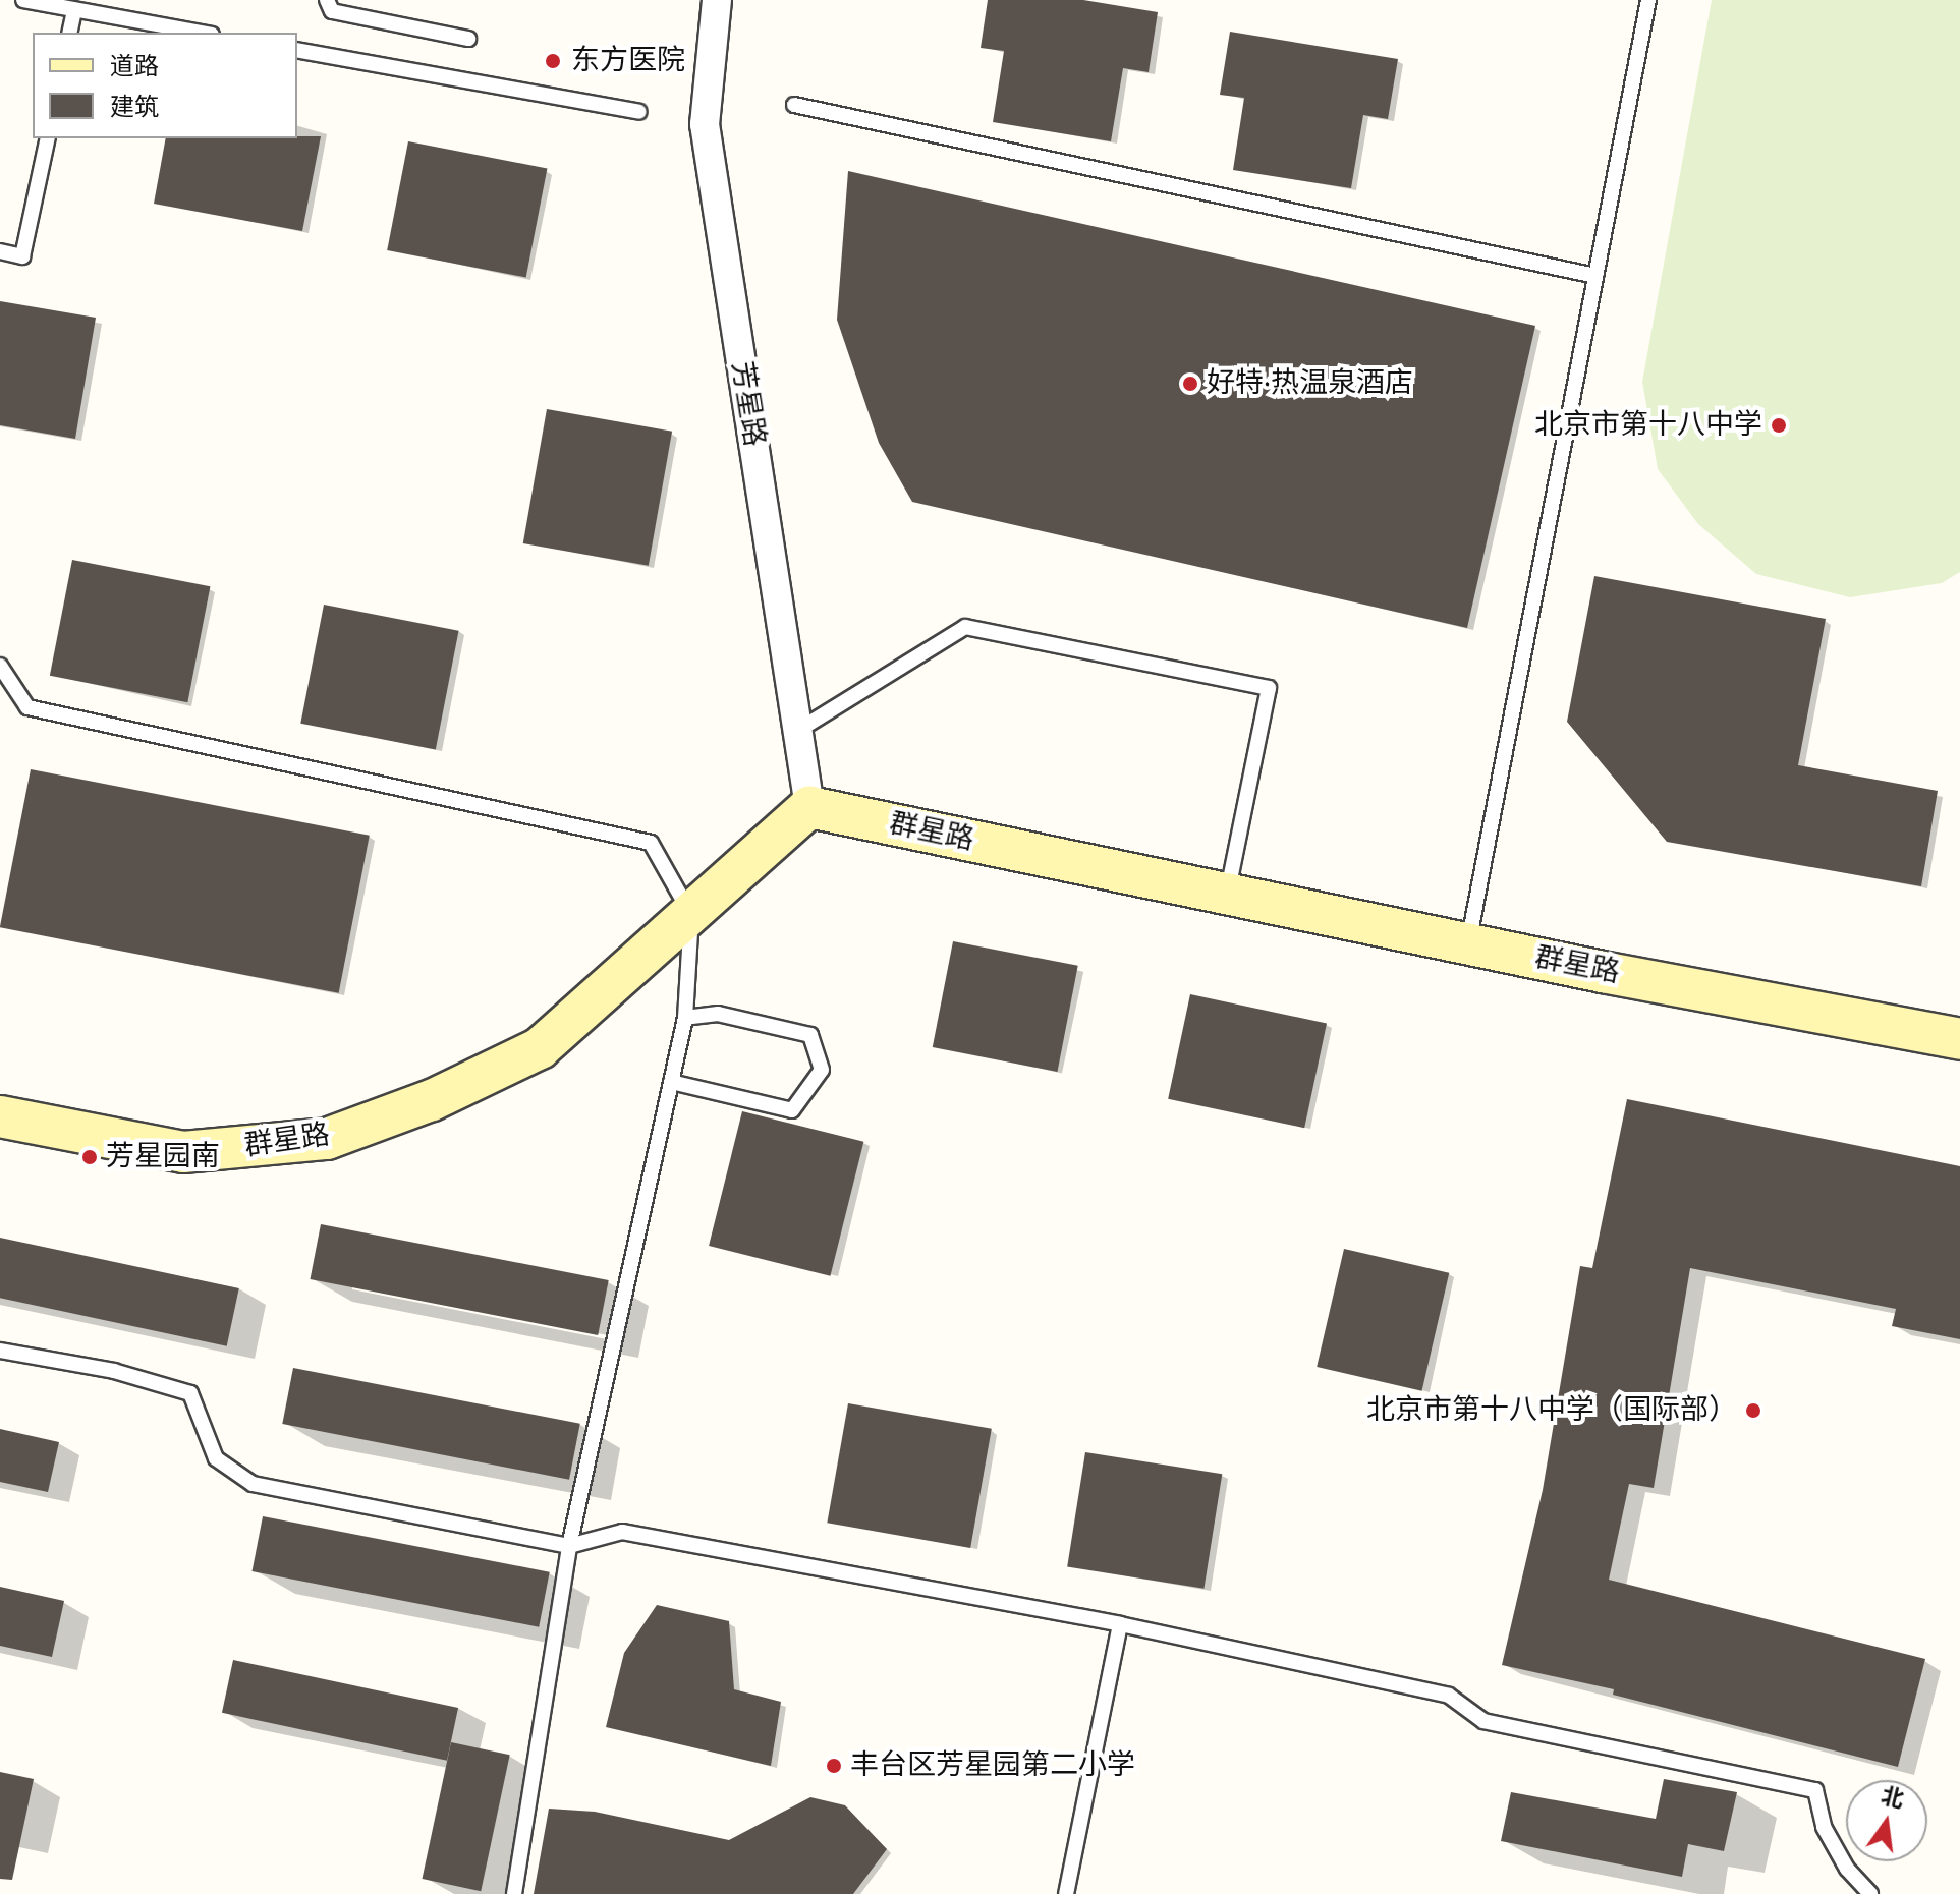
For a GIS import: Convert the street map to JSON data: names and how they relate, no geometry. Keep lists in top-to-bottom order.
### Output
{
  "streets": {
    "street": ["芳星路", "群星路"]
  },
  "crossings": [
    ["芳星路", "群星路"]
  ],
  "places": [
    "东方医院",
    "好特·热温泉酒店",
    "北京市第十八中学",
    "芳星园南",
    "北京市第十八中学（国际部）",
    "丰台区芳星园第二小学"
  ],
  "legend": ["道路", "建筑"],
  "north": "top"
}
